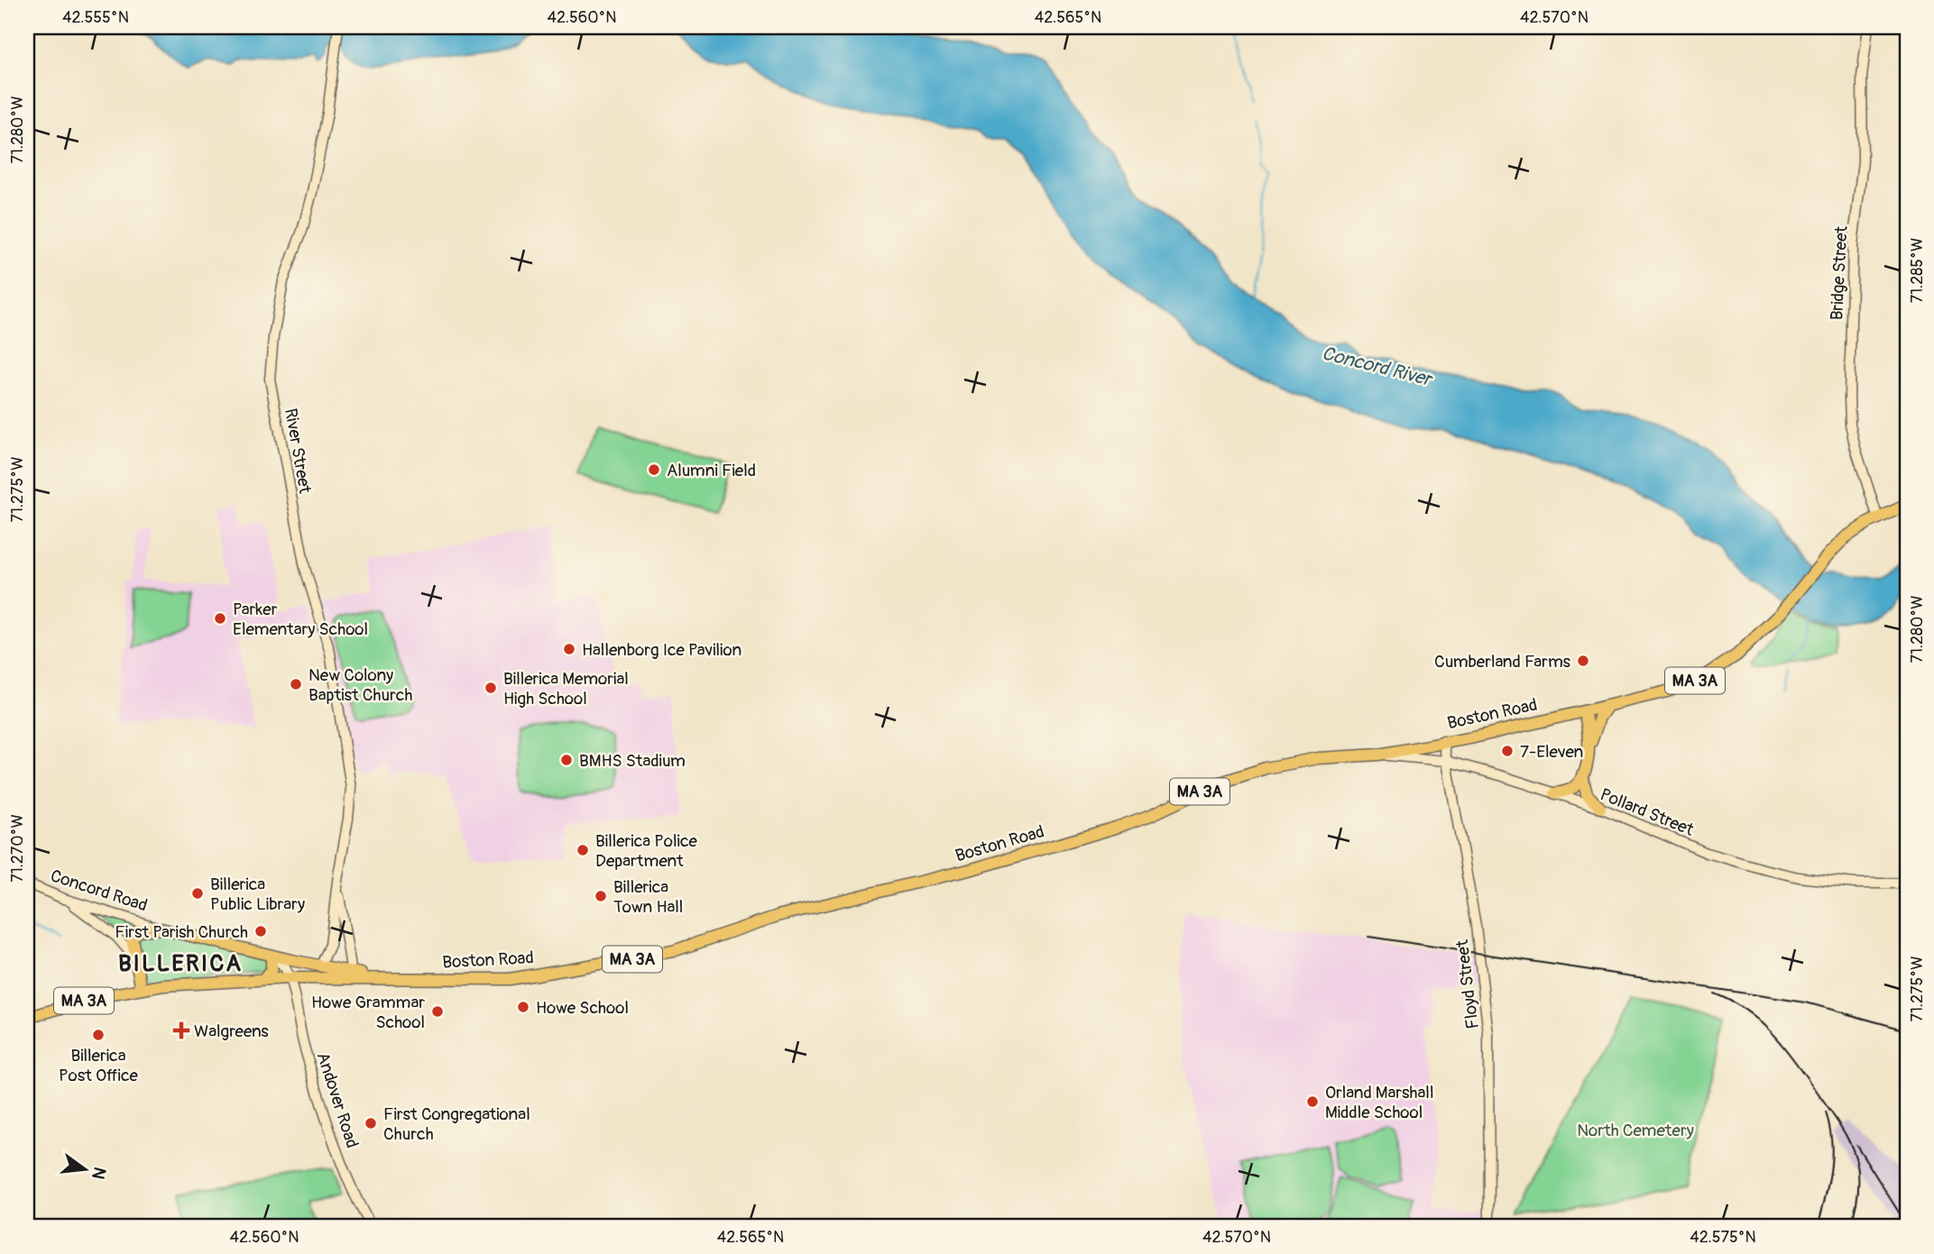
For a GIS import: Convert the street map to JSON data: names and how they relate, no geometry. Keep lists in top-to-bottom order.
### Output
{
  "streets": {
    "main road": [
      "Bridge Street",
      "River Street",
      "MA 3A",
      "Boston Road",
      "Pollard Street",
      "Concord Road",
      "Floyd Street",
      "Andover Road"
    ]
  },
  "crossings": [
    ["Bridge Street", "Boston Road"],
    ["River Street", "Boston Road"],
    ["River Street", "Concord Road"],
    ["MA 3A", "Boston Road"],
    ["MA 3A", "Concord Road"],
    ["Boston Road", "Pollard Street"],
    ["Boston Road", "Concord Road"],
    ["Boston Road", "Floyd Street"],
    ["Boston Road", "Andover Road"],
    ["Pollard Street", "Floyd Street"]
  ],
  "districts": ["BILLERICA"],
  "water": ["Concord River"],
  "parks": ["North Cemetery"],
  "places": {
    "other": [
      "Alumni Field",
      "Parker Elementary School",
      "Hallenborg Ice Pavilion",
      "Cumberland Farms",
      "New Colony Baptist Church",
      "Billerica Memorial High School",
      "7-Eleven",
      "BMHS Stadium",
      "Billerica Police Department",
      "Billerica Public Library",
      "Billerica Town Hall",
      "First Parish Church",
      "Howe School",
      "Howe Grammar School",
      "Billerica Post Office",
      "Orland Marshall Middle School",
      "First Congregational Church"
    ],
    "health": ["Walgreens"]
  },
  "north": "right",
  "coordinates": [
    "42.555°N",
    "42.560°N",
    "42.565°N",
    "42.570°N",
    "71.280°W",
    "71.285°W",
    "71.275°W",
    "71.270°W",
    "42.575°N"
  ]
}
